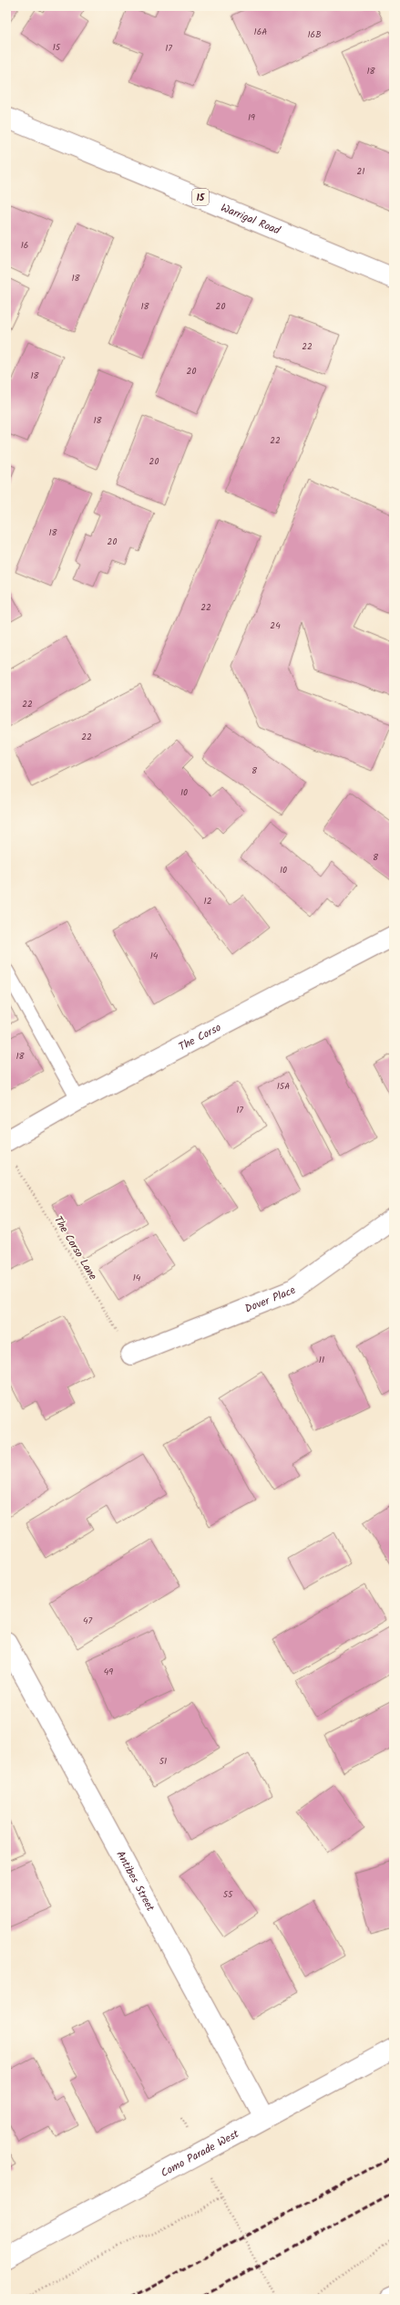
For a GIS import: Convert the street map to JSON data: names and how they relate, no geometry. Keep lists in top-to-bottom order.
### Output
{
  "streets": {
    "street": [
      "15",
      "Warrigal Road",
      "The Corso",
      "Dover Place",
      "Antibes Street",
      "Como Parade West"
    ],
    "path": ["The Corso Lane"]
  },
  "crossings": [
    ["The Corso Lane", "Dover Place"],
    ["Antibes Street", "Como Parade West"]
  ],
  "house_numbers": [
    "16A",
    "16B",
    "15",
    "17",
    "18",
    "19",
    "21",
    "16",
    "18",
    "18",
    "20",
    "22",
    "20",
    "18",
    "18",
    "22",
    "20",
    "18",
    "20",
    "22",
    "24",
    "22",
    "22",
    "8",
    "10",
    "8",
    "10",
    "12",
    "14",
    "18",
    "15A",
    "17",
    "14",
    "11",
    "47",
    "49",
    "51",
    "55"
  ]
}
